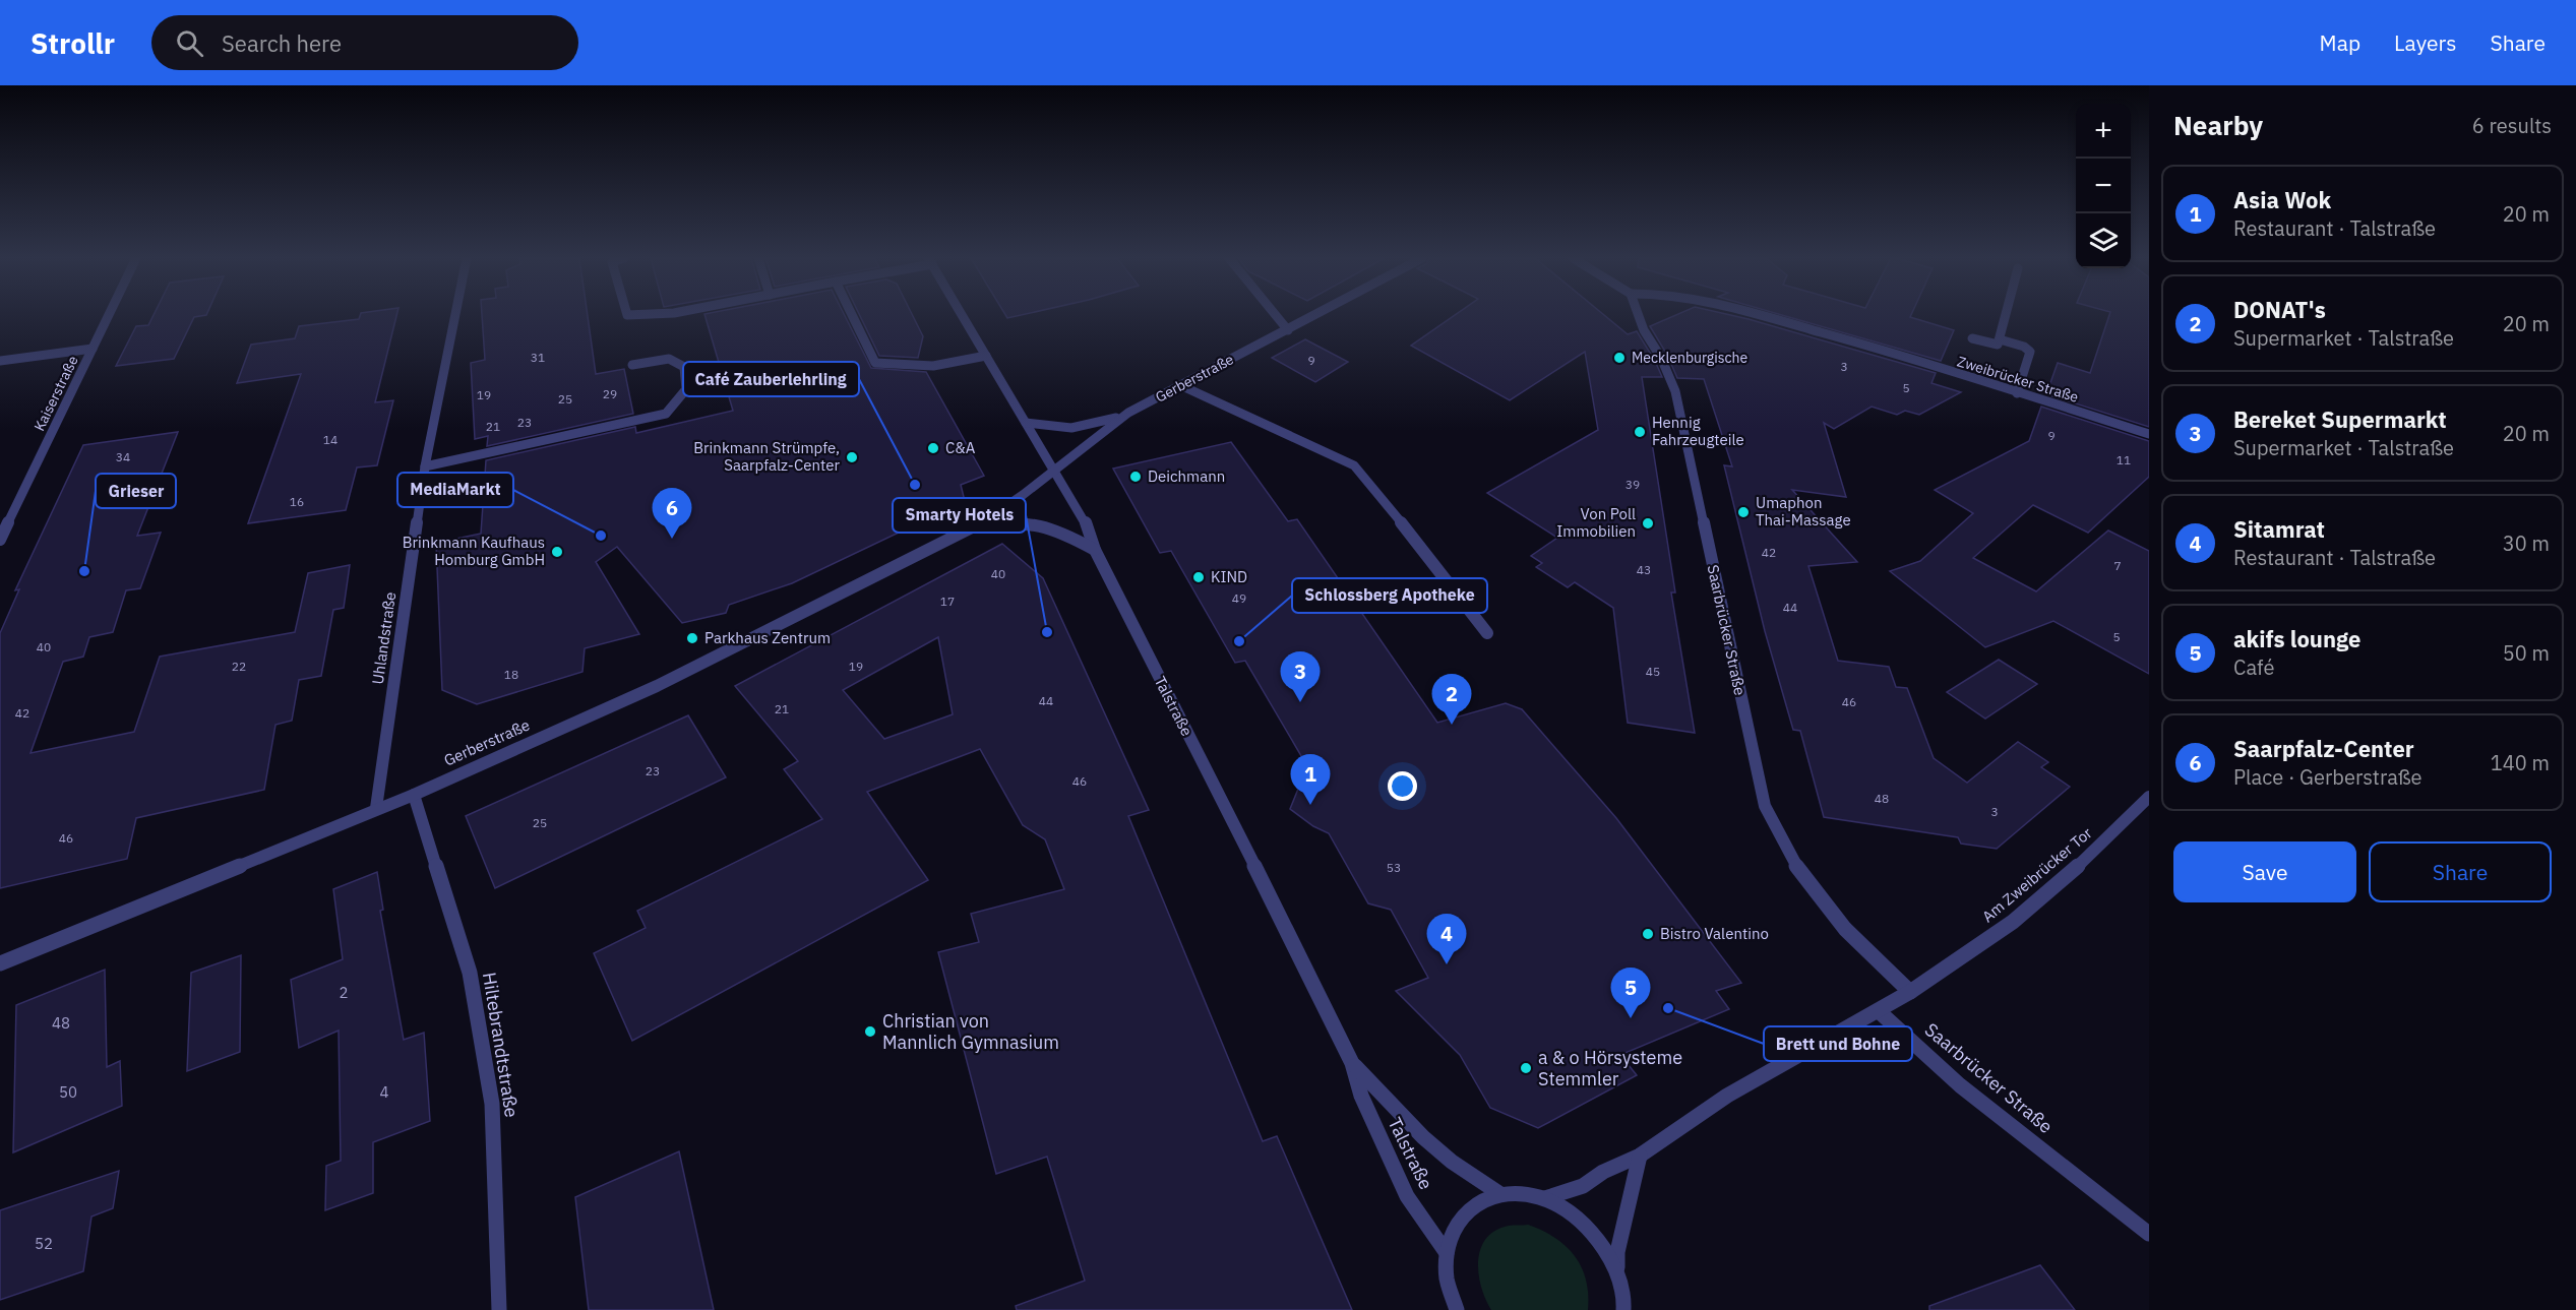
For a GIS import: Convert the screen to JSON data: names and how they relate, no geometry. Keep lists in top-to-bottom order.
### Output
{
  "streets": {
    "street": [
      "Gerberstraße",
      "Zweibrücker Straße",
      "Kaiserstraße",
      "Saarbrücker Straße",
      "Uhlandstraße",
      "Talstraße",
      "Am Zweibrücker Tor",
      "Hiltebrandtstraße"
    ]
  },
  "crossings": [
    ["Gerberstraße", "Uhlandstraße"],
    ["Gerberstraße", "Talstraße"],
    ["Gerberstraße", "Hiltebrandtstraße"],
    ["Saarbrücker Straße", "Am Zweibrücker Tor"]
  ],
  "places": [
    "Mecklenburgische",
    "Hennig Fahrzeugteile",
    "C&A",
    "Brinkmann Strümpfe, Saarpfalz-Center",
    "Deichmann",
    "Café Zauberlehrling",
    "Umaphon Thai-Massage",
    "Von Poll Immobilien",
    "MediaMarkt",
    "Brinkmann Kaufhaus Homburg GmbH",
    "Grieser",
    "KIND",
    "Smarty Hotels",
    "Parkhaus Zentrum",
    "Schlossberg Apotheke",
    "Bistro Valentino",
    "Brett und Bohne",
    "Christian von Mannlich Gymnasium",
    "a & o Hörsysteme Stemmler"
  ],
  "house_numbers": [
    "31",
    "9",
    "3",
    "5",
    "29",
    "19",
    "25",
    "23",
    "21",
    "9",
    "14",
    "34",
    "11",
    "39",
    "16",
    "42",
    "7",
    "43",
    "40",
    "49",
    "17",
    "44",
    "5",
    "40",
    "22",
    "19",
    "45",
    "18",
    "44",
    "46",
    "21",
    "42",
    "23",
    "46",
    "48",
    "3",
    "25",
    "46",
    "53",
    "2",
    "48",
    "50",
    "4",
    "52"
  ],
  "page": {
    "header": "Strollr",
    "search": "Search here",
    "nav": ["Map", "Layers", "Share"],
    "heading": ["Nearby", "6 results"],
    "map_buttons": ["+", "−"],
    "list": [
      {
        "mark": "1",
        "name": "Asia Wok",
        "note": "Restaurant · Talstraße",
        "value": "20 m"
      },
      {
        "mark": "2",
        "name": "DONAT's",
        "note": "Supermarket · Talstraße",
        "value": "20 m"
      },
      {
        "mark": "3",
        "name": "Bereket Supermarkt",
        "note": "Supermarket · Talstraße",
        "value": "20 m"
      },
      {
        "mark": "4",
        "name": "Sitamrat",
        "note": "Restaurant · Talstraße",
        "value": "30 m"
      },
      {
        "mark": "5",
        "name": "akifs lounge",
        "note": "Café",
        "value": "50 m"
      },
      {
        "mark": "6",
        "name": "Saarpfalz-Center",
        "note": "Place · Gerberstraße",
        "value": "140 m"
      }
    ],
    "pins": [
      "6",
      "3",
      "2",
      "1",
      "4",
      "5"
    ],
    "buttons": ["Save", "Share"]
  }
}
